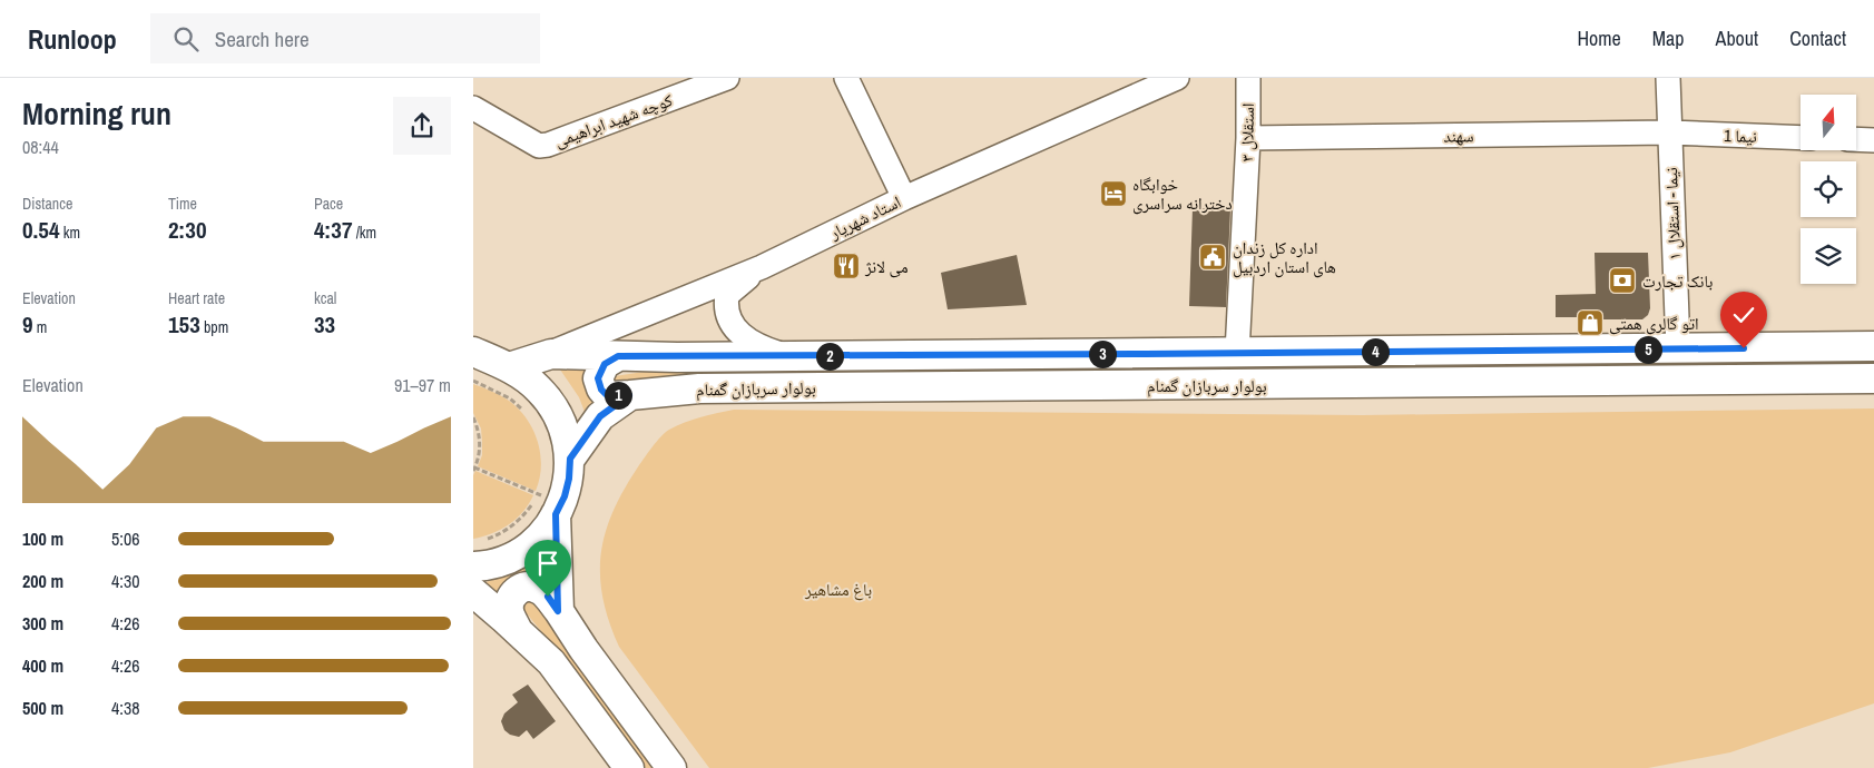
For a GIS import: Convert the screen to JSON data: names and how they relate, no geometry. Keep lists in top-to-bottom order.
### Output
{
  "streets": {
    "main road": ["بولوار سربازان گمنام"],
    "street": [
      "کوچه شهید ابراهیمی",
      "استقلال ۳",
      "سهند",
      "نیما 1",
      "نیما - استقلال ۱",
      "استاد شهریار"
    ]
  },
  "crossings": [
    ["استقلال ۳", "سهند"],
    ["استقلال ۳", "بولوار سربازان گمنام"],
    ["سهند", "نیما 1"],
    ["سهند", "نیما - استقلال ۱"],
    ["نیما 1", "نیما - استقلال ۱"],
    ["نیما - استقلال ۱", "بولوار سربازان گمنام"],
    ["استاد شهریار", "بولوار سربازان گمنام"]
  ],
  "parks": ["باغ مشاهیر"],
  "places": {
    "hotel": ["خوابگاه دخترانه سراسری"],
    "public building": ["اداره کل زندان های استان اردبیل"],
    "restaurant": ["می لانژ"],
    "bank": ["بانک تجارت"],
    "shop": ["اتو گالری همتی"]
  },
  "north": "top",
  "page": {
    "header": "Runloop",
    "search": "Search here",
    "nav": [
      "Home",
      "Map",
      "About",
      "Contact"
    ],
    "heading": ["Morning run", "08:44"],
    "stats": [
      ["Distance", "0.54 km"],
      ["Time", "2:30"],
      ["Pace", "4:37 /km"],
      ["Elevation", "9 m"],
      ["Heart rate", "153 bpm"],
      ["kcal", "33"]
    ],
    "pins": [
      "5",
      "4",
      "3",
      "2",
      "1"
    ],
    "chart": ["Elevation", "91–97 m"],
    "list": [
      {
        "name": "100 m",
        "note": "5:06"
      },
      {
        "name": "200 m",
        "note": "4:30"
      },
      {
        "name": "300 m",
        "note": "4:26"
      },
      {
        "name": "400 m",
        "note": "4:26"
      },
      {
        "name": "500 m",
        "note": "4:38"
      }
    ]
  }
}
